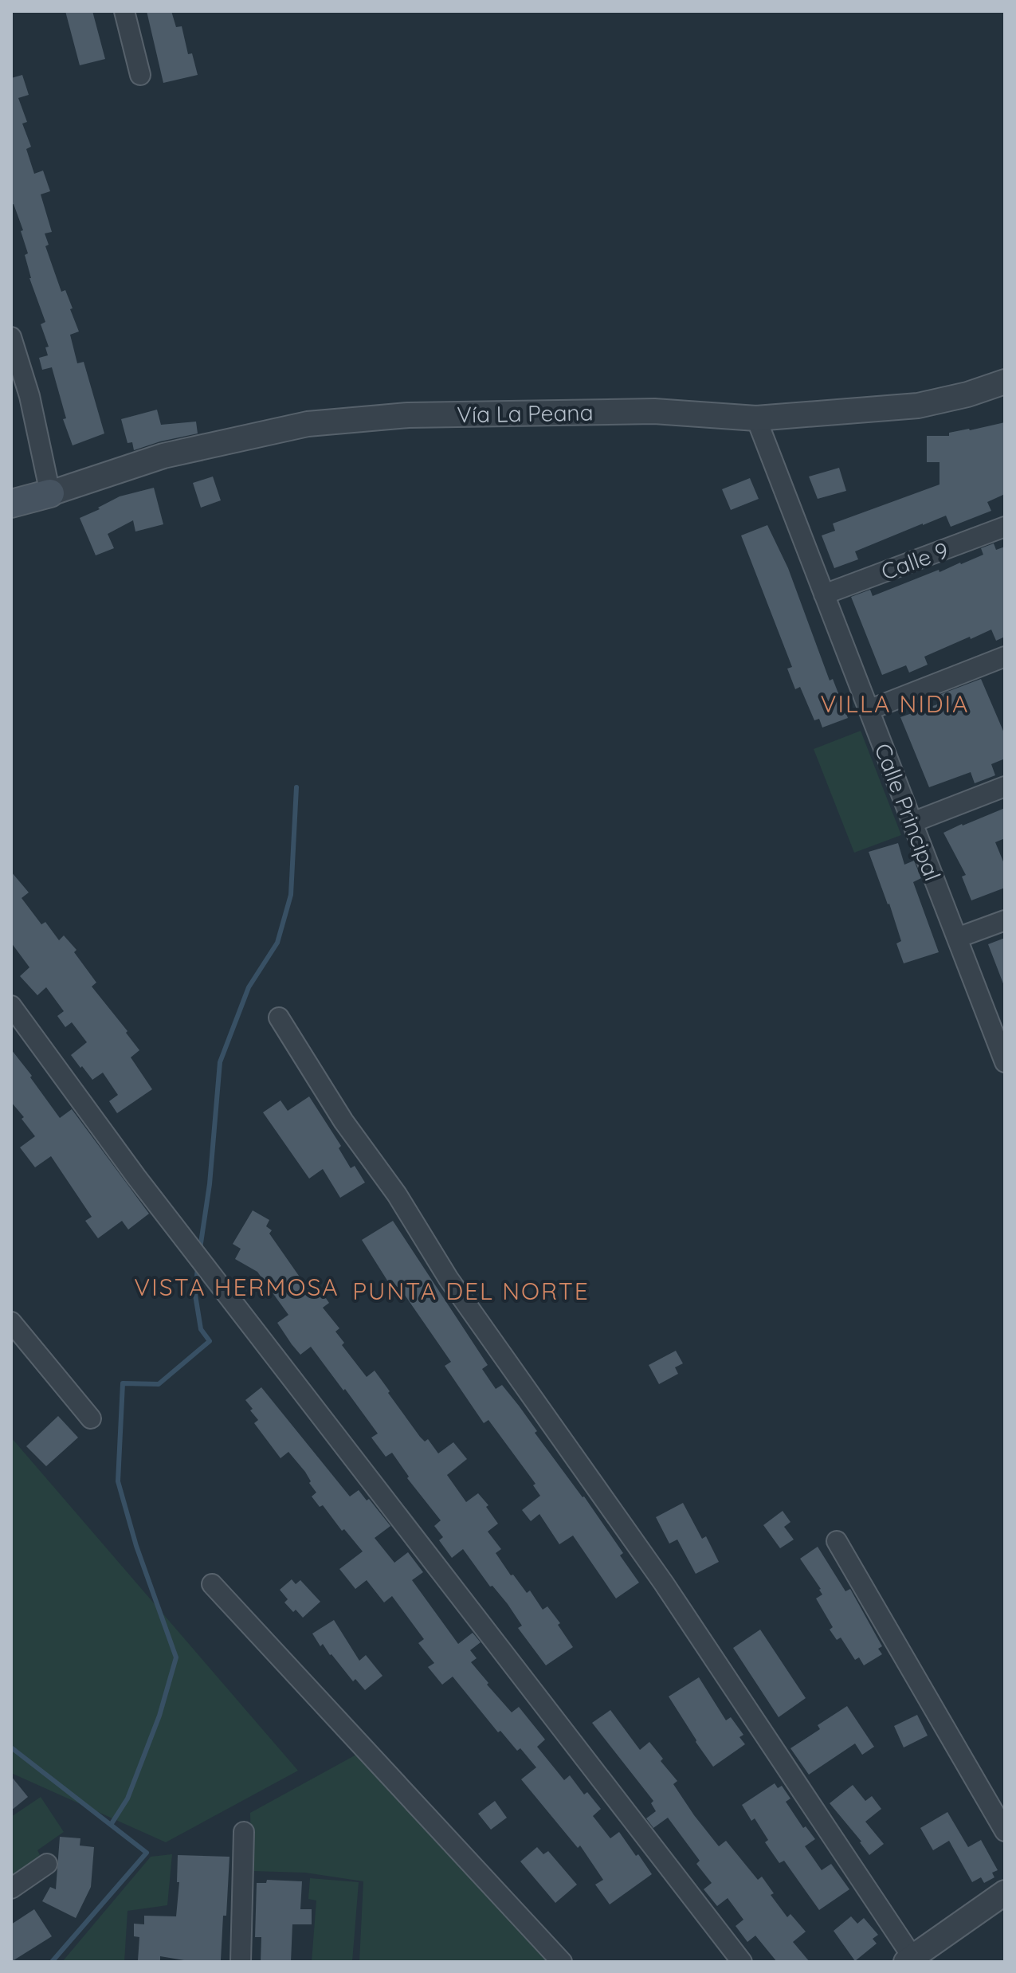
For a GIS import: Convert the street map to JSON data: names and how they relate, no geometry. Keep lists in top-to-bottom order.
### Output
{
  "streets": {
    "street": ["Vía La Peana", "Calle 9", "Calle Principal"]
  },
  "crossings": [
    ["Vía La Peana", "Calle Principal"],
    ["Calle 9", "Calle Principal"]
  ],
  "districts": ["VILLA NIDIA", "VISTA HERMOSA", "PUNTA DEL NORTE"]
}
